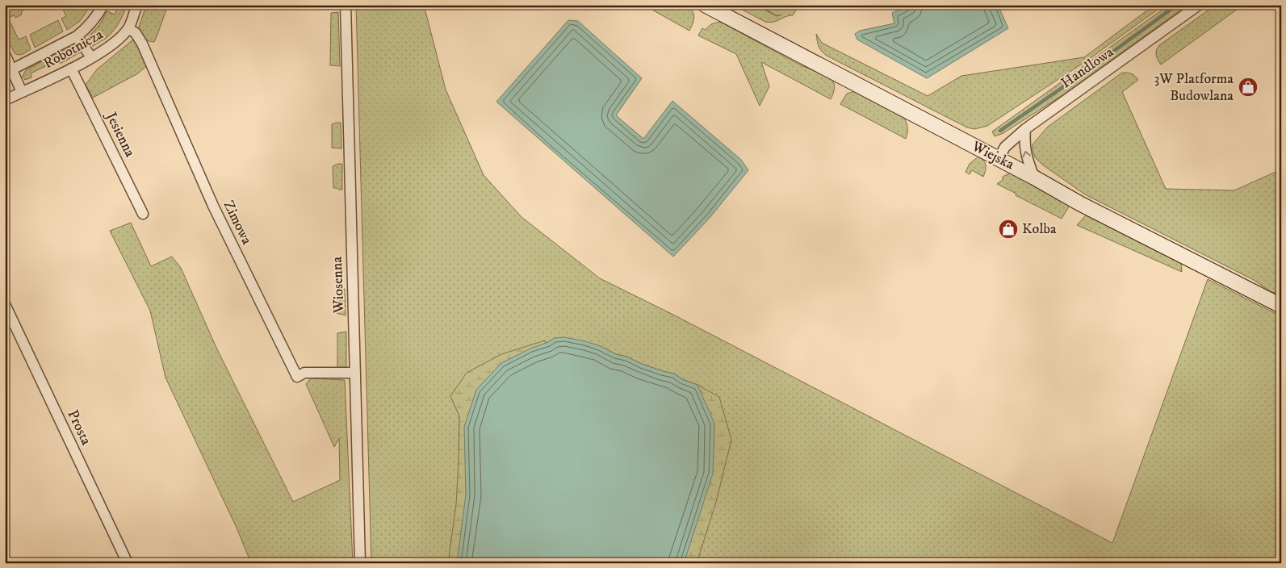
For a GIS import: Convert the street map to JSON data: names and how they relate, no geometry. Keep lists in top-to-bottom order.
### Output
{
  "streets": {
    "street": [
      "Robotnicza",
      "Handlowa",
      "Jesienna",
      "Wiejska",
      "Zimowa",
      "Wiosenna",
      "Prosta"
    ]
  },
  "crossings": [
    ["Robotnicza", "Jesienna"],
    ["Robotnicza", "Zimowa"],
    ["Handlowa", "Wiejska"],
    ["Zimowa", "Wiosenna"]
  ],
  "places": {
    "shop": ["3W Platforma Budowlana", "Kolba"]
  }
}
